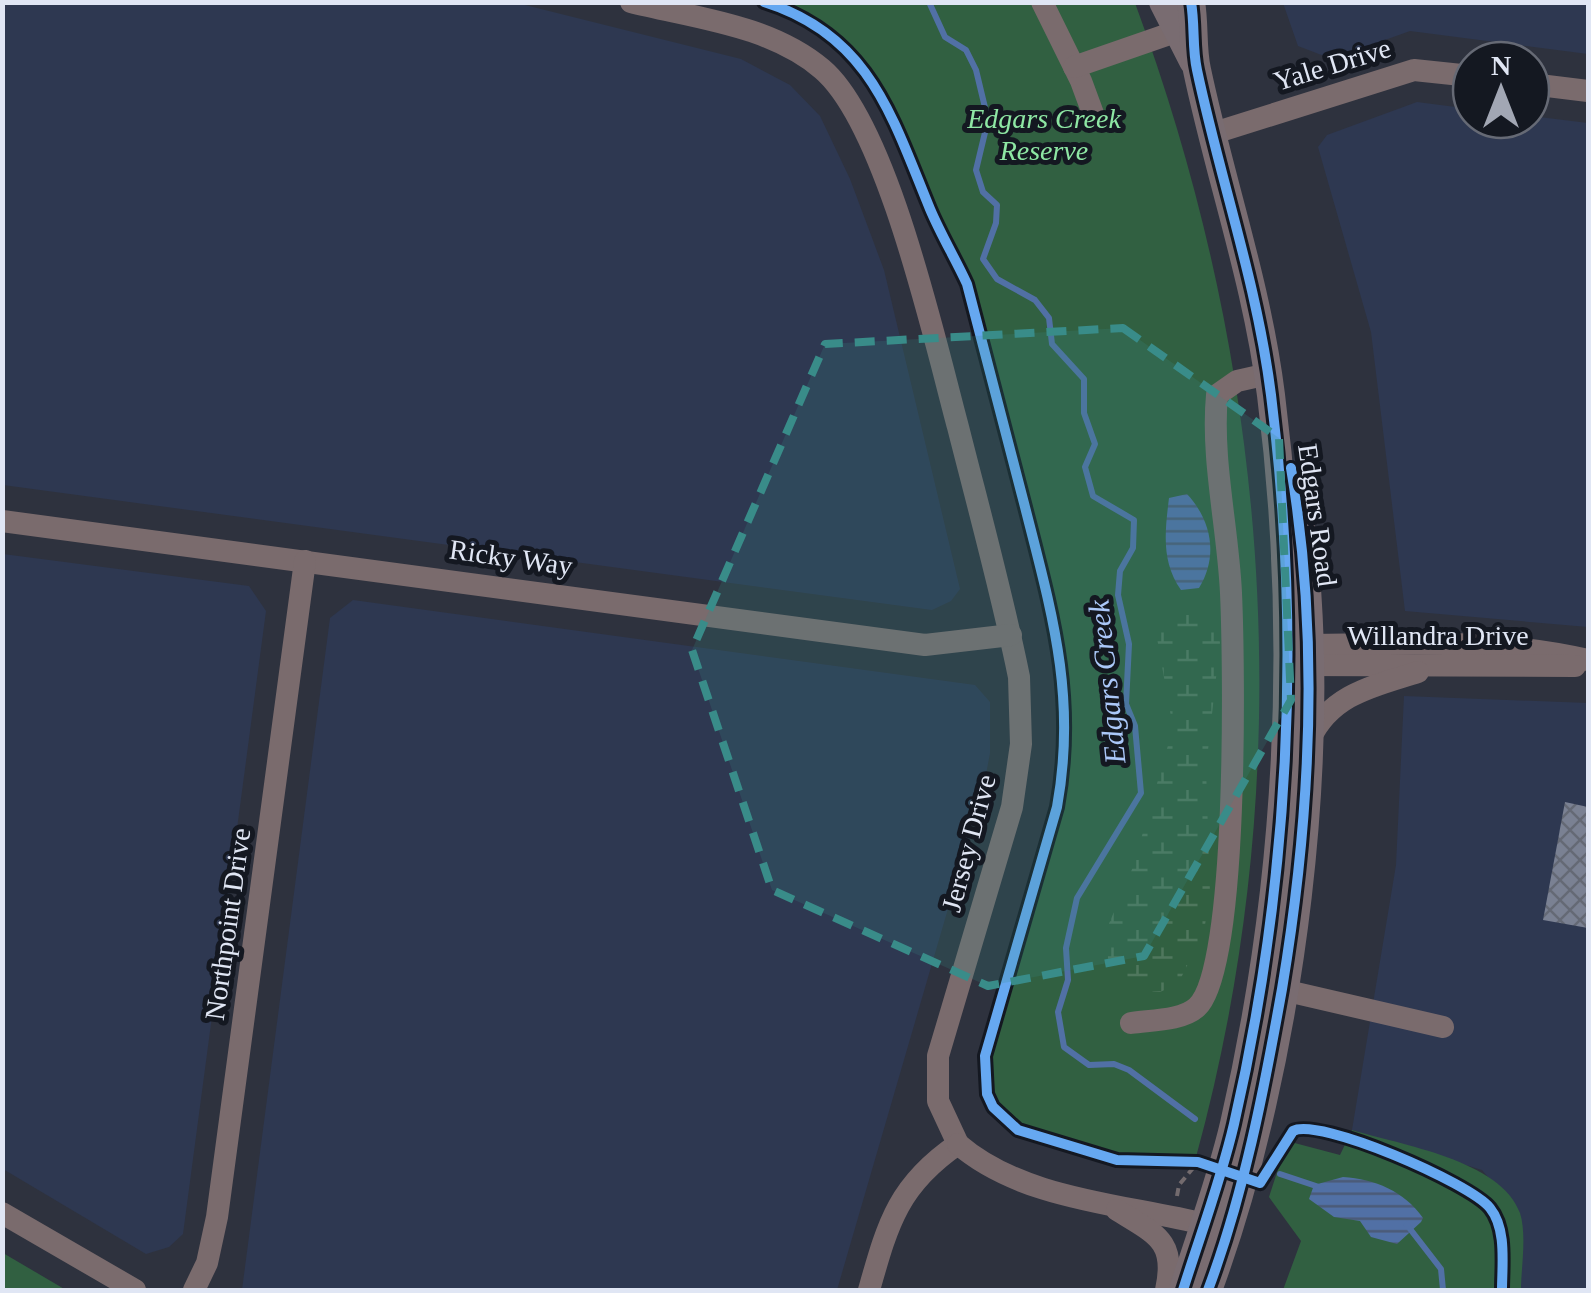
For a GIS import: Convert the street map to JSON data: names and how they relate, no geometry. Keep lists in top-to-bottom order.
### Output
{
  "streets": {
    "main road": ["Edgars Road"],
    "street": [
      "Yale Drive",
      "Ricky Way",
      "Willandra Drive",
      "Jersey Drive",
      "Northpoint Drive"
    ]
  },
  "crossings": [
    ["Yale Drive", "Edgars Road"],
    ["Edgars Road", "Willandra Drive"],
    ["Ricky Way", "Jersey Drive"],
    ["Ricky Way", "Northpoint Drive"]
  ],
  "water": ["Edgars Creek"],
  "parks": ["Edgars Creek Reserve"],
  "north": "top"
}
